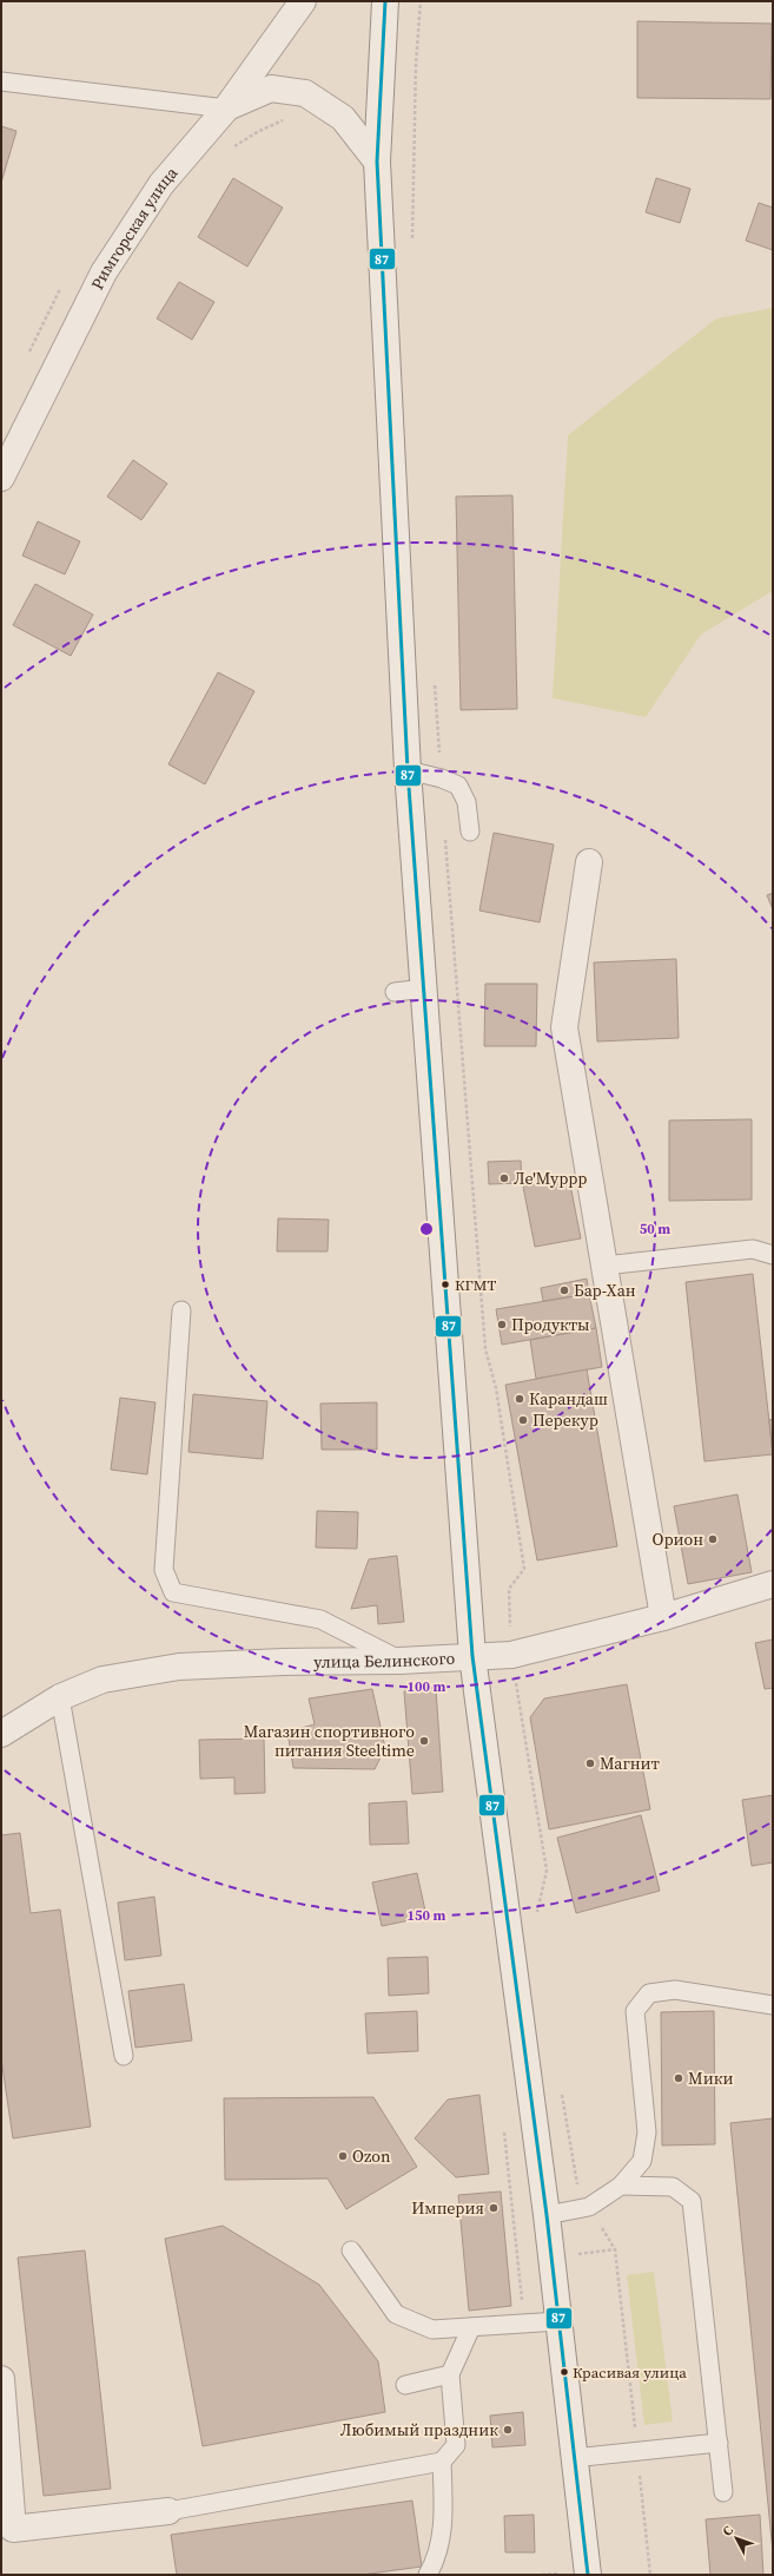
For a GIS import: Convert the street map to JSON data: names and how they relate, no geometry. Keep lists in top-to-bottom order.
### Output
{
  "streets": {
    "street": ["Римгорская улица", "улица Белинского"]
  },
  "places": [
    "Ле'Муррр",
    "КГМТ",
    "Бар-Хан",
    "Продукты",
    "Карандаш",
    "Перекур",
    "Орион",
    "Магазин спортивного питания Steeltime",
    "Магнит",
    "Мики",
    "Ozon",
    "Империя",
    "Красивая улица",
    "Любимый праздник"
  ],
  "lines": ["transit line 87"],
  "north": "top left",
  "rings": ["50 m", "100 m", "150 m"]
}
